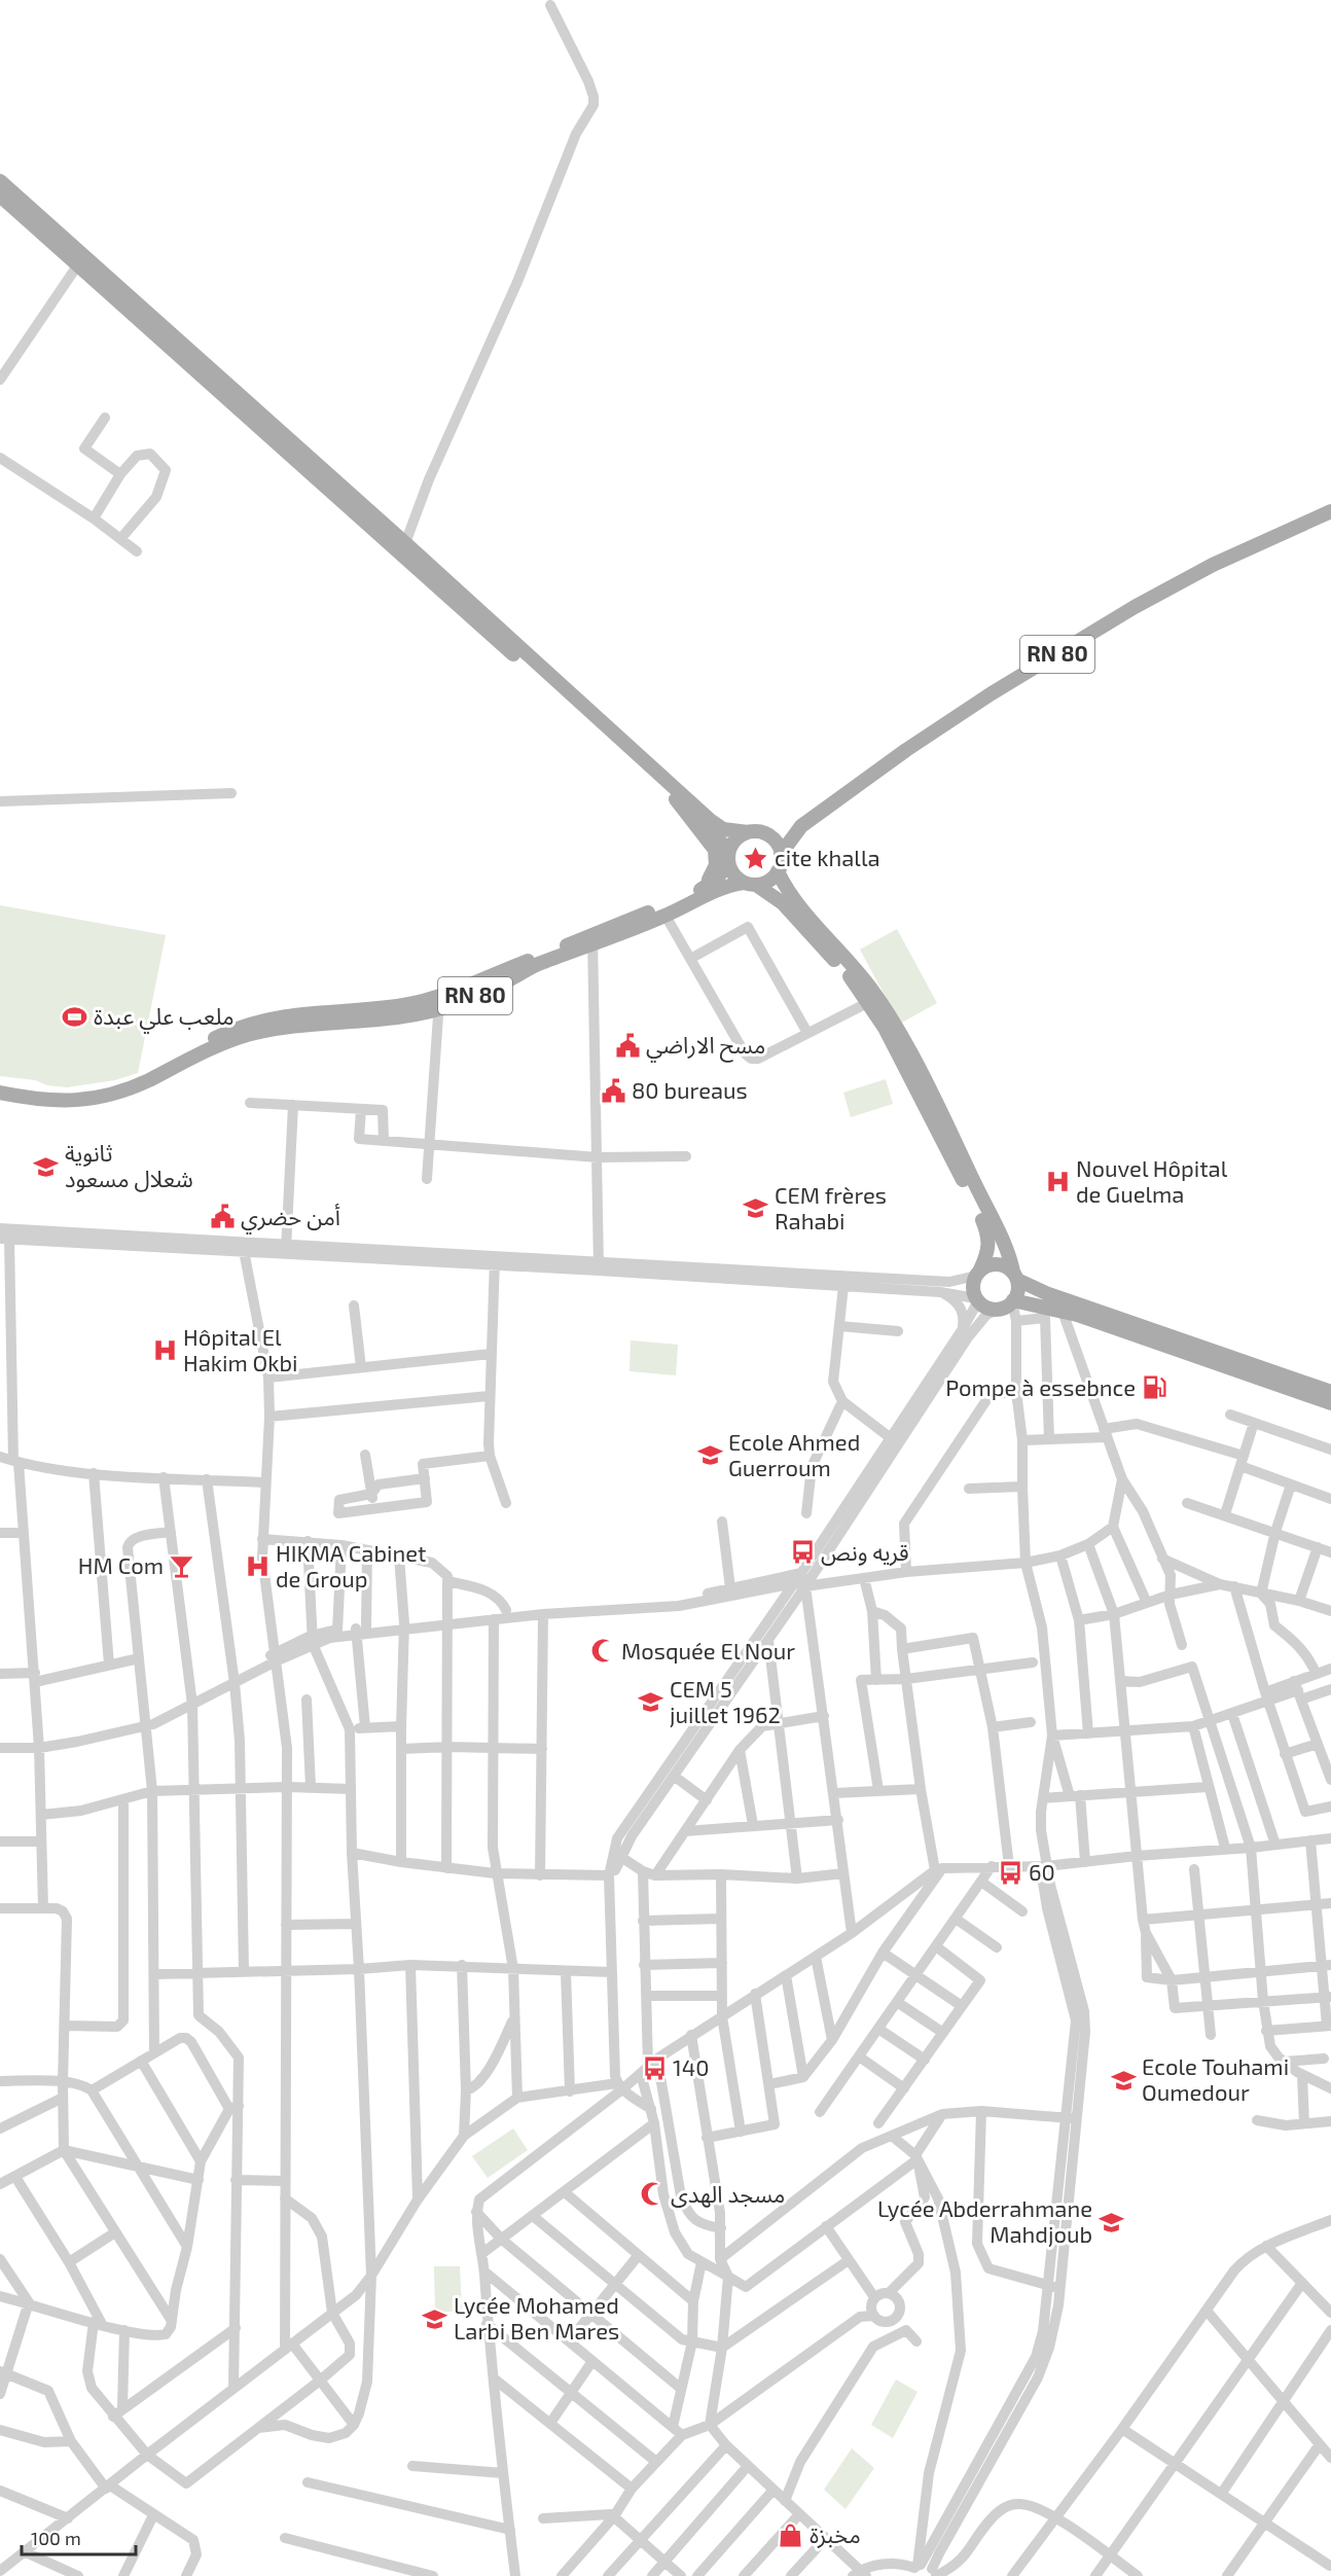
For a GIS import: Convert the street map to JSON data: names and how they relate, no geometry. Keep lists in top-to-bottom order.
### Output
{
  "streets": {
    "main road": ["RN 80"]
  },
  "places": {
    "place": ["cite khalla"],
    "sports": ["ملعب علي عبدة"],
    "public building": ["مسح الاراضي", "80 bureaus", "أمن حضري"],
    "school or university": [
      "ثانوية شعلال مسعود",
      "CEM frères Rahabi",
      "Ecole Ahmed Guerroum",
      "CEM 5 juillet 1962",
      "Ecole Touhami Oumedour",
      "Lycée Abderrahmane Mahdjoub",
      "Lycée Mohamed Larbi Ben Mares"
    ],
    "hospital": ["Nouvel Hôpital de Guelma", "Hôpital El Hakim Okbi", "HIKMA Cabinet de Group"],
    "fuel station": ["Pompe à essebnce"],
    "bus stop": ["قريه ونص", "60", "140"],
    "bar": ["HM Com"],
    "mosque": ["Mosquée El Nour", "مسجد الهدى"],
    "shop": ["مخبزة"]
  },
  "scale_bar": "100 m"
}
